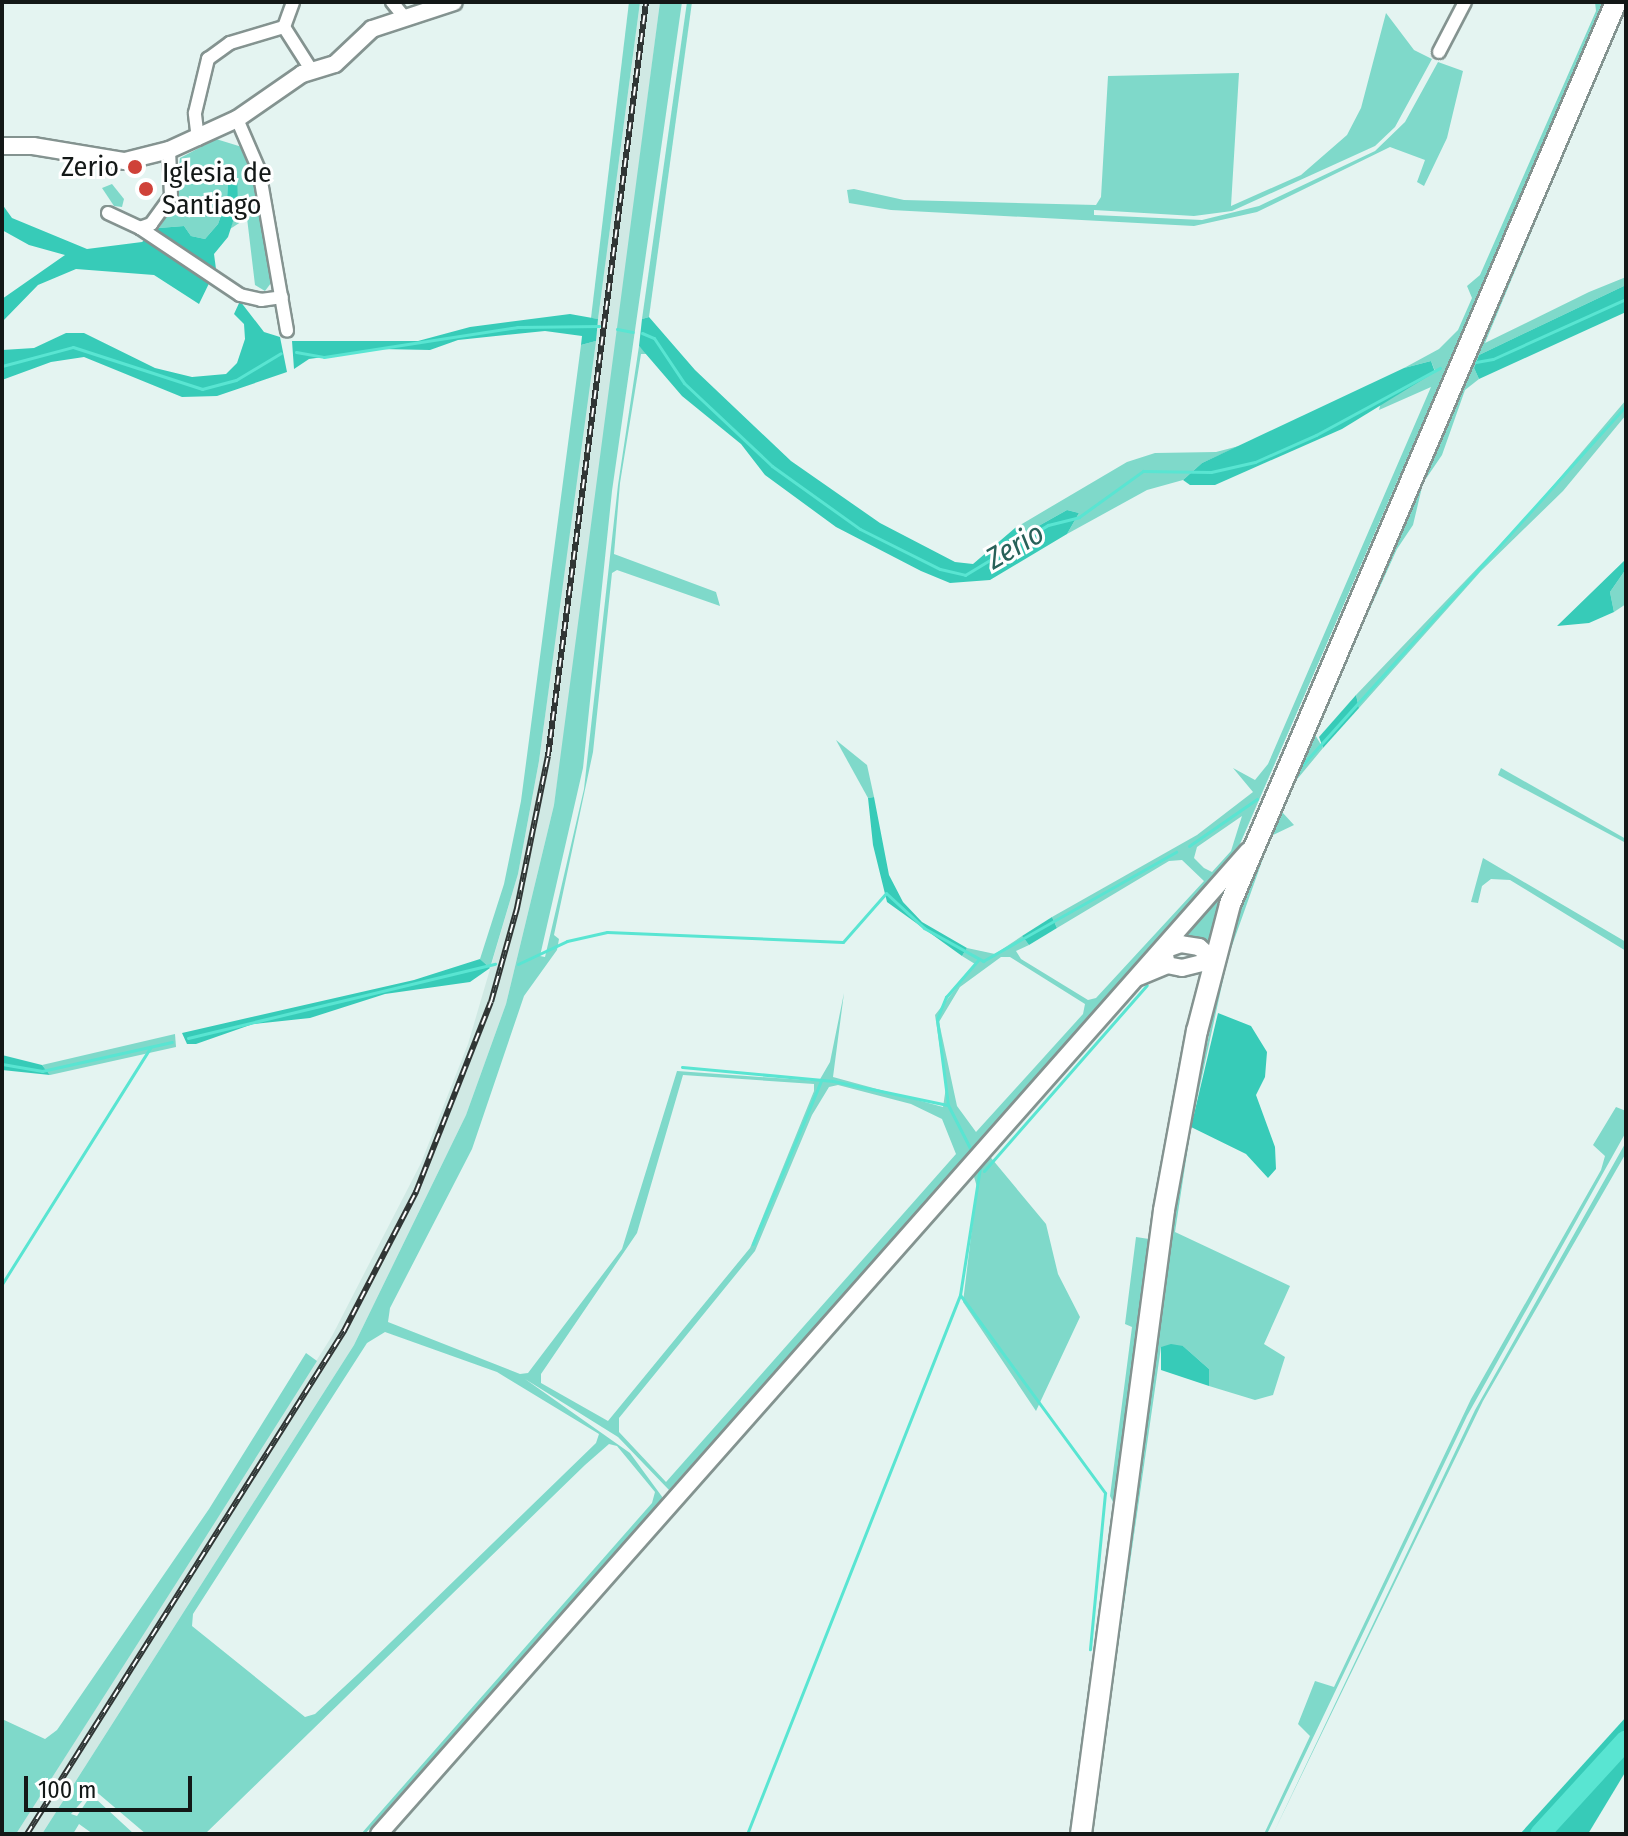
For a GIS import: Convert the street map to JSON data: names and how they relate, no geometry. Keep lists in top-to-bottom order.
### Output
{
  "water": ["Zerio"],
  "places": ["Zerio", "Iglesia de Santiago"],
  "scale_bar": "100 m"
}
